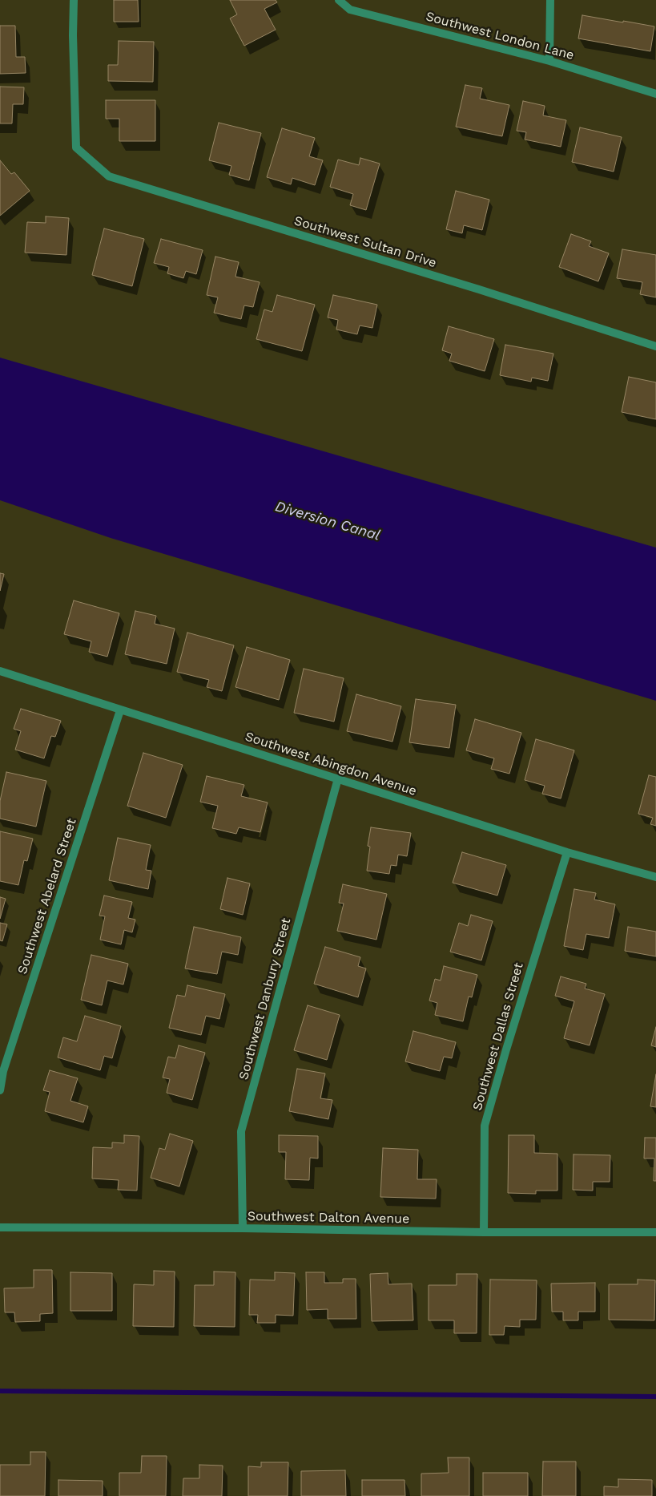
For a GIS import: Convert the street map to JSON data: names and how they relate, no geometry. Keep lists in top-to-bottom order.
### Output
{
  "streets": {
    "street": [
      "Southwest London Lane",
      "Southwest Sultan Drive",
      "Southwest Abingdon Avenue",
      "Southwest Abelard Street",
      "Southwest Danbury Street",
      "Southwest Dallas Street",
      "Southwest Dalton Avenue"
    ]
  },
  "crossings": [
    ["Southwest Abingdon Avenue", "Southwest Abelard Street"],
    ["Southwest Abingdon Avenue", "Southwest Danbury Street"],
    ["Southwest Abingdon Avenue", "Southwest Dallas Street"],
    ["Southwest Danbury Street", "Southwest Dalton Avenue"],
    ["Southwest Dallas Street", "Southwest Dalton Avenue"]
  ],
  "water": ["Diversion Canal"]
}
